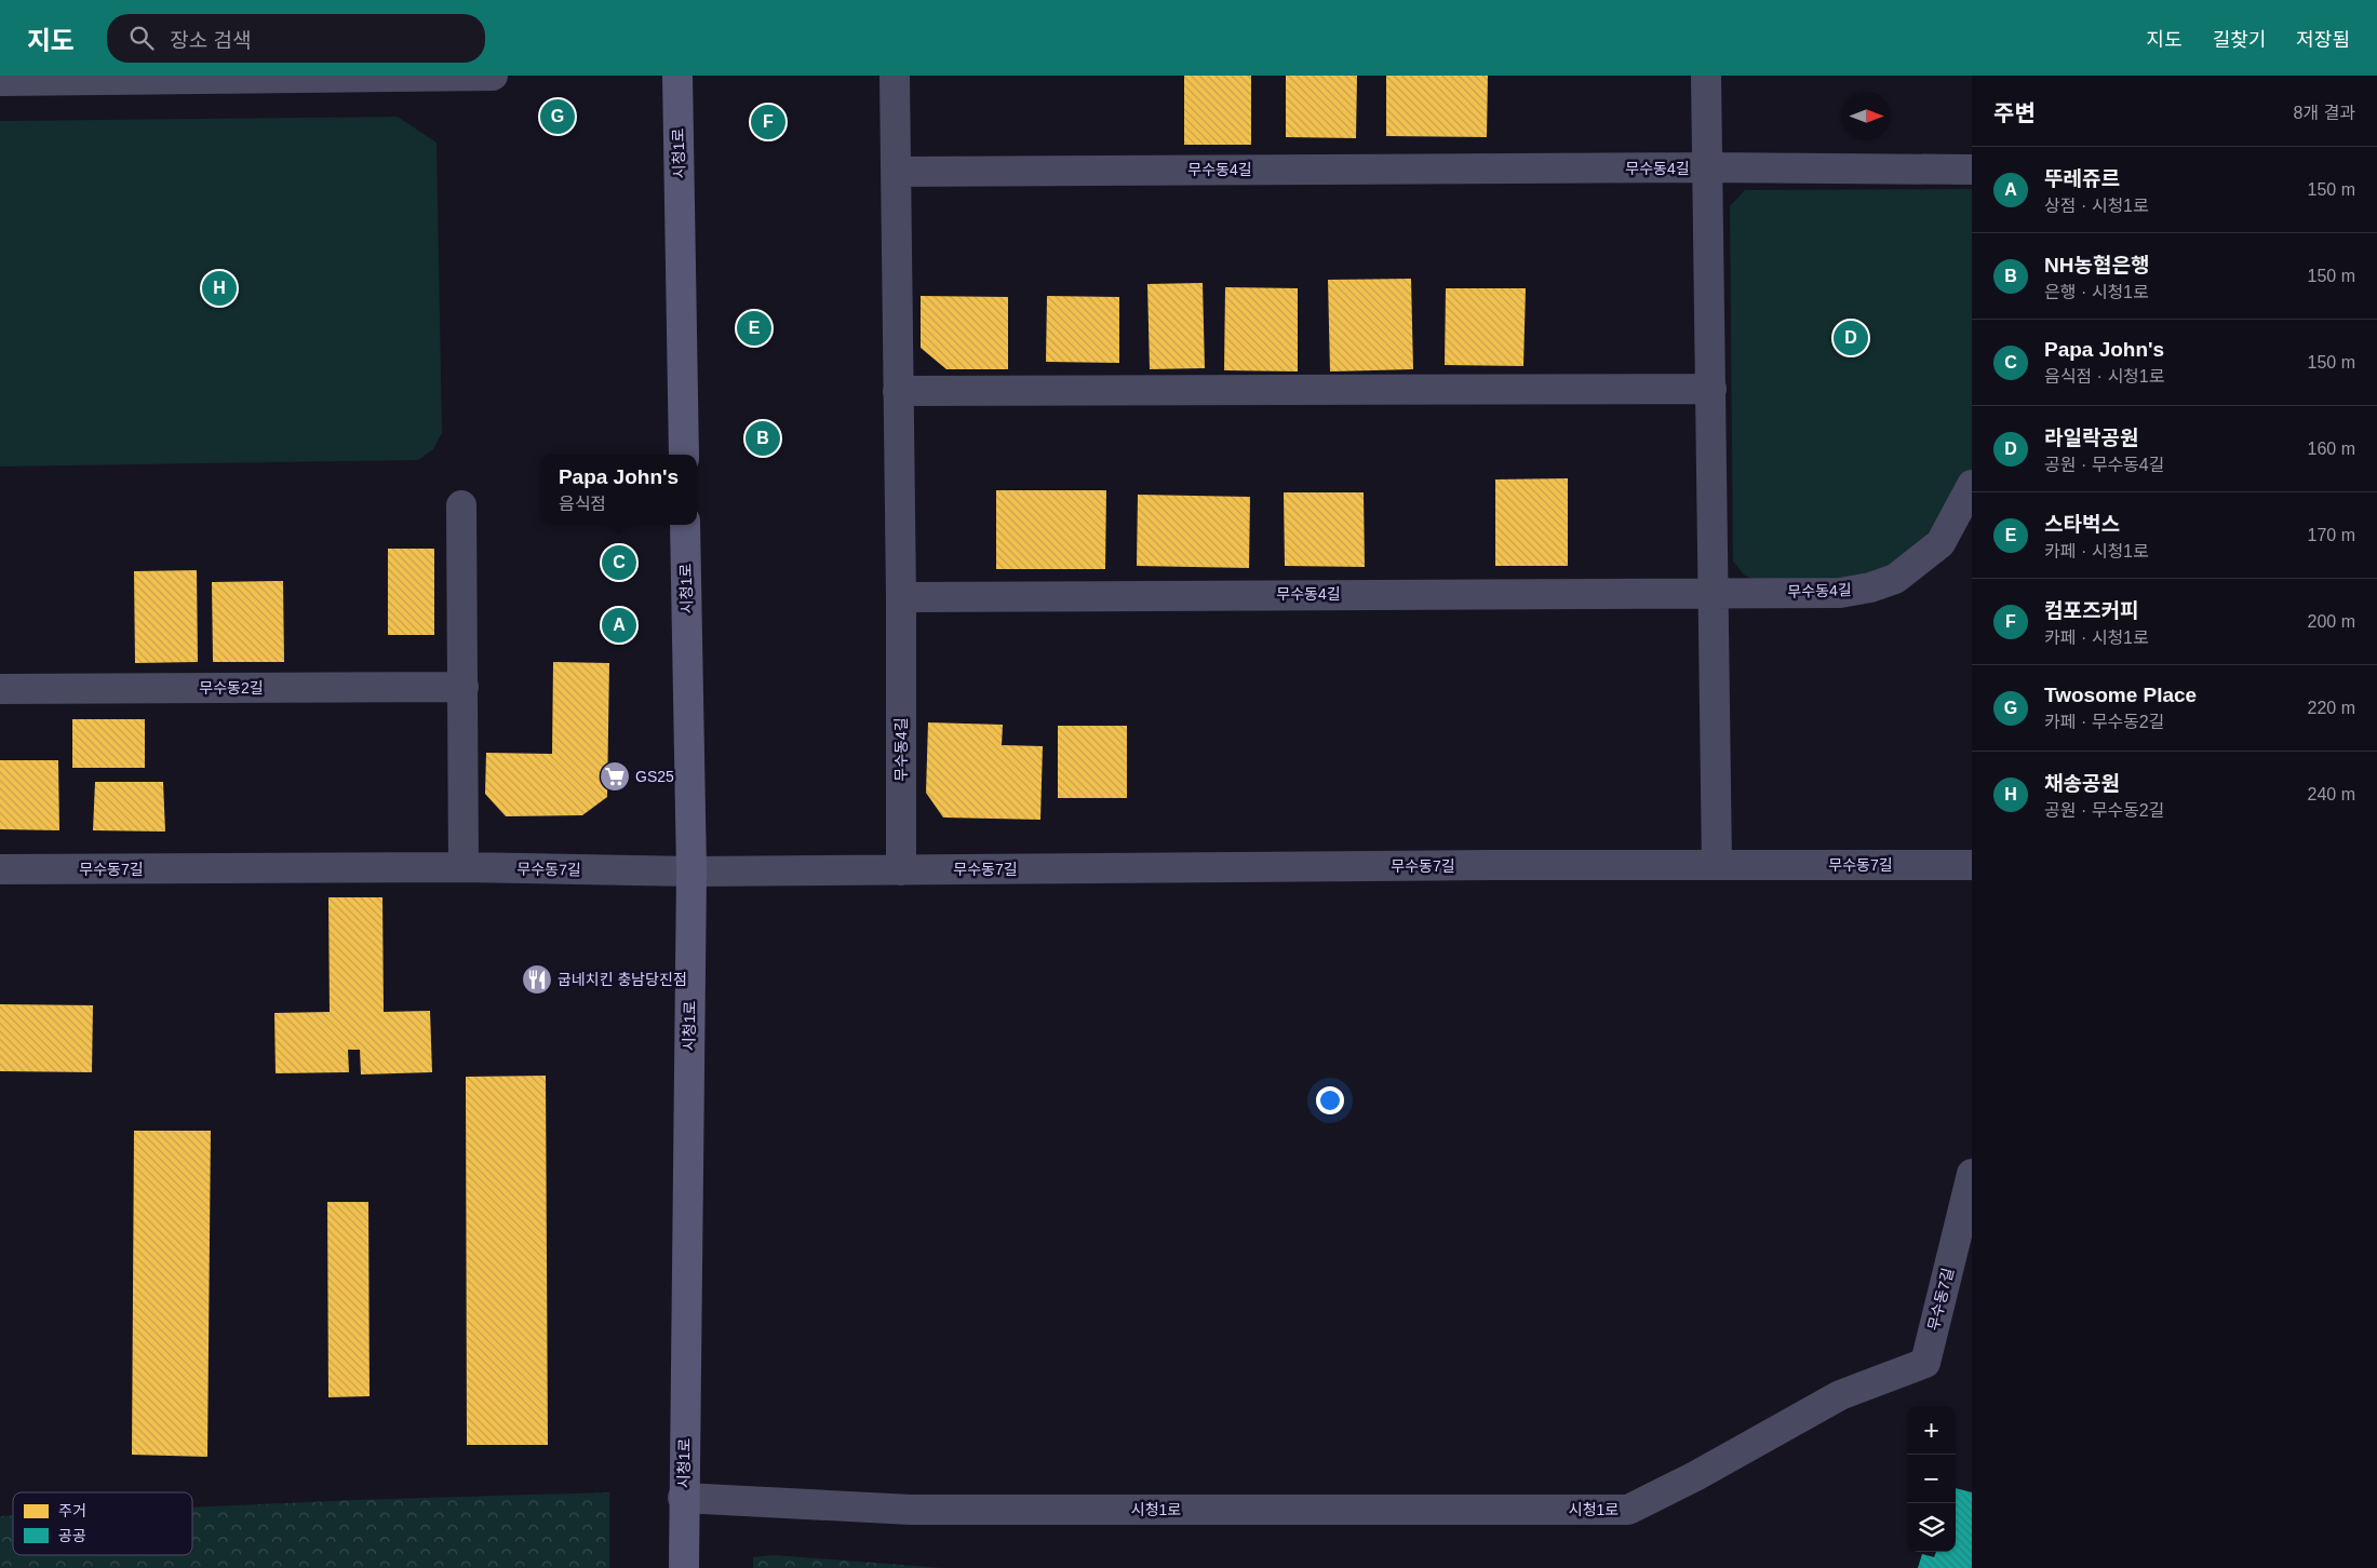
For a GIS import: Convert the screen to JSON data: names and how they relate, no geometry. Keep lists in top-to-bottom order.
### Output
{
  "streets": {
    "street": [
      "시청1로",
      "무수동4길",
      "무수동2길",
      "무수동7길"
    ]
  },
  "crossings": [
    ["시청1로", "무수동7길"],
    ["무수동4길", "무수동7길"]
  ],
  "places": {
    "supermarket": ["GS25"],
    "restaurant": ["굽네치킨 충남당진점"]
  },
  "legend": ["주거", "공공"],
  "north": "right",
  "page": {
    "header": "지도",
    "search": "장소 검색",
    "nav": ["지도", "길찾기", "저장됨"],
    "heading": ["주변", "8개 결과"],
    "pins": [
      "G",
      "F",
      "H",
      "E",
      "D",
      "B",
      "C",
      "A"
    ],
    "list": [
      {
        "mark": "A",
        "name": "뚜레쥬르",
        "note": "상점 · 시청1로",
        "value": "150 m"
      },
      {
        "mark": "B",
        "name": "NH농협은행",
        "note": "은행 · 시청1로",
        "value": "150 m"
      },
      {
        "mark": "C",
        "name": "Papa John's",
        "note": "음식점 · 시청1로",
        "value": "150 m"
      },
      {
        "mark": "D",
        "name": "라일락공원",
        "note": "공원 · 무수동4길",
        "value": "160 m"
      },
      {
        "mark": "E",
        "name": "스타벅스",
        "note": "카페 · 시청1로",
        "value": "170 m"
      },
      {
        "mark": "F",
        "name": "컴포즈커피",
        "note": "카페 · 시청1로",
        "value": "200 m"
      },
      {
        "mark": "G",
        "name": "Twosome Place",
        "note": "카페 · 무수동2길",
        "value": "220 m"
      },
      {
        "mark": "H",
        "name": "채송공원",
        "note": "공원 · 무수동2길",
        "value": "240 m"
      }
    ],
    "popup": ["Papa John's", "음식점"],
    "map_buttons": ["+", "−"]
  }
}
